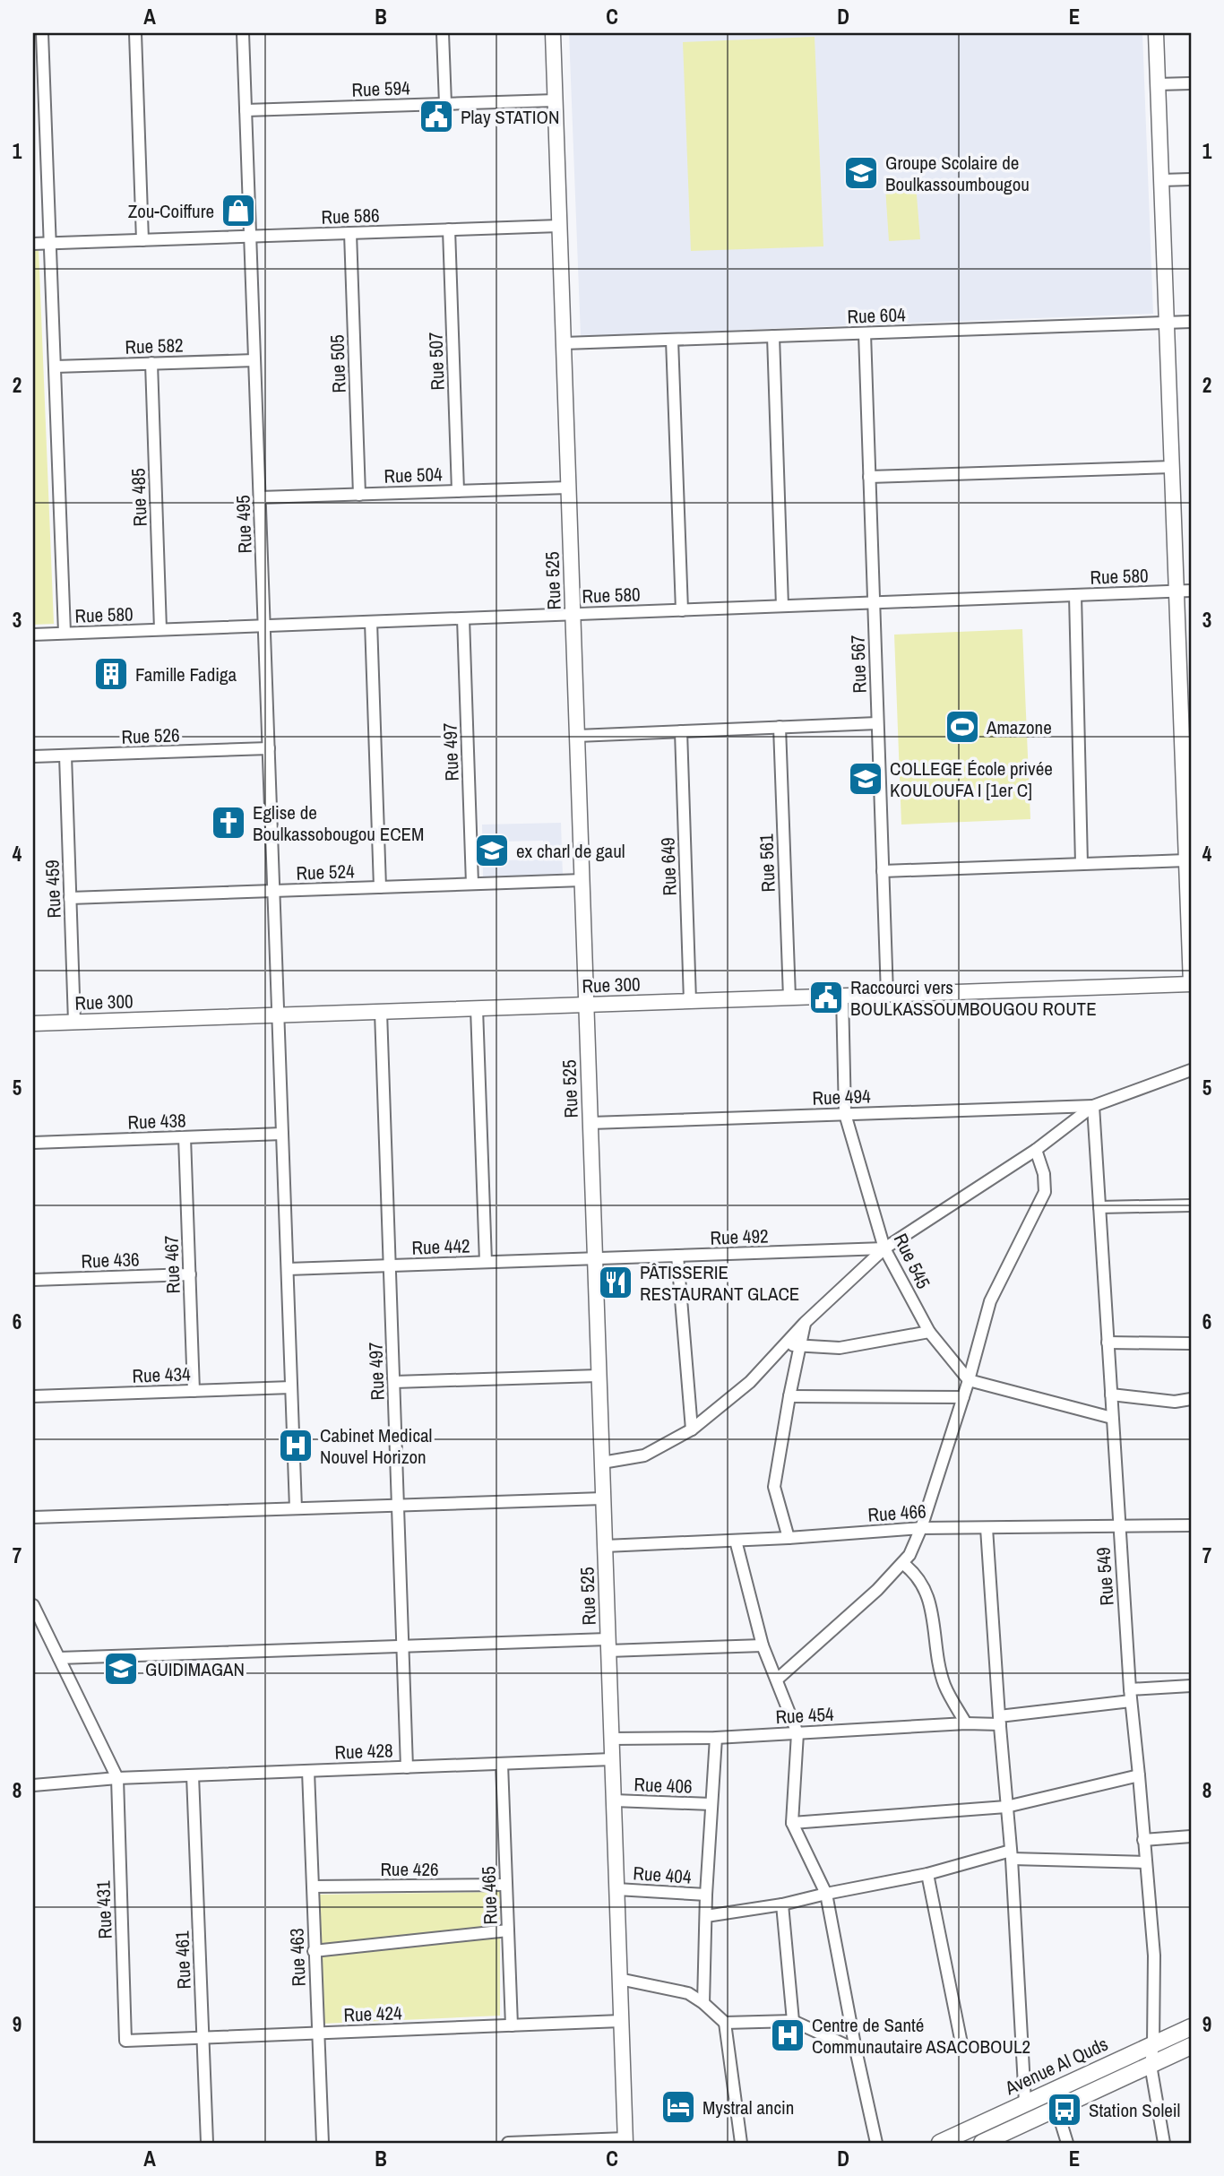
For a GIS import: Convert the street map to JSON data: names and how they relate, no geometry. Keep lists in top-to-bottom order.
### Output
{
  "streets": {
    "main road": ["Avenue Al Quds"],
    "street": [
      "Rue 594",
      "Rue 586",
      "Rue 604",
      "Rue 582",
      "Rue 507",
      "Rue 505",
      "Rue 504",
      "Rue 485",
      "Rue 495",
      "Rue 580",
      "Rue 525",
      "Rue 567",
      "Rue 526",
      "Rue 497",
      "Rue 561",
      "Rue 649",
      "Rue 524",
      "Rue 459",
      "Rue 300",
      "Rue 494",
      "Rue 438",
      "Rue 492",
      "Rue 442",
      "Rue 436",
      "Rue 545",
      "Rue 467",
      "Rue 434",
      "Rue 466",
      "Rue 549",
      "Rue 454",
      "Rue 428",
      "Rue 406",
      "Rue 426",
      "Rue 404",
      "Rue 465",
      "Rue 431",
      "Rue 463",
      "Rue 461",
      "Rue 424"
    ]
  },
  "crossings": [
    ["Rue 594", "Rue 495"],
    ["Rue 594", "Rue 525"],
    ["Rue 586", "Rue 507"],
    ["Rue 586", "Rue 505"],
    ["Rue 586", "Rue 495"],
    ["Rue 586", "Rue 525"],
    ["Rue 604", "Rue 525"],
    ["Rue 604", "Rue 567"],
    ["Rue 582", "Rue 485"],
    ["Rue 582", "Rue 495"],
    ["Rue 507", "Rue 504"],
    ["Rue 505", "Rue 504"],
    ["Rue 504", "Rue 495"],
    ["Rue 504", "Rue 525"],
    ["Rue 485", "Rue 580"],
    ["Rue 495", "Rue 580"],
    ["Rue 495", "Rue 526"],
    ["Rue 495", "Rue 524"],
    ["Rue 495", "Rue 300"],
    ["Rue 495", "Rue 438"],
    ["Rue 495", "Rue 442"],
    ["Rue 495", "Rue 434"],
    ["Rue 580", "Rue 525"],
    ["Rue 580", "Rue 567"],
    ["Rue 580", "Rue 497"],
    ["Rue 525", "Rue 524"],
    ["Rue 525", "Rue 300"],
    ["Rue 525", "Rue 494"],
    ["Rue 525", "Rue 492"],
    ["Rue 525", "Rue 442"],
    ["Rue 525", "Rue 466"],
    ["Rue 525", "Rue 454"],
    ["Rue 525", "Rue 428"],
    ["Rue 525", "Rue 406"],
    ["Rue 525", "Rue 404"],
    ["Rue 525", "Rue 424"],
    ["Rue 567", "Rue 300"],
    ["Rue 526", "Rue 459"],
    ["Rue 497", "Rue 524"],
    ["Rue 497", "Rue 300"],
    ["Rue 497", "Rue 442"],
    ["Rue 497", "Rue 428"],
    ["Rue 561", "Rue 300"],
    ["Rue 649", "Rue 300"],
    ["Rue 524", "Rue 459"],
    ["Rue 459", "Rue 300"],
    ["Rue 300", "Rue 545"],
    ["Rue 494", "Rue 545"],
    ["Rue 494", "Rue 549"],
    ["Rue 438", "Rue 467"],
    ["Rue 492", "Rue 442"],
    ["Rue 492", "Rue 545"],
    ["Rue 436", "Rue 467"],
    ["Rue 467", "Rue 434"],
    ["Rue 466", "Rue 549"],
    ["Rue 549", "Rue 454"],
    ["Rue 549", "Avenue Al Quds"],
    ["Rue 428", "Rue 465"],
    ["Rue 428", "Rue 431"],
    ["Rue 428", "Rue 463"],
    ["Rue 428", "Rue 461"],
    ["Rue 426", "Rue 465"],
    ["Rue 426", "Rue 463"],
    ["Rue 465", "Rue 424"],
    ["Rue 431", "Rue 424"],
    ["Rue 463", "Rue 424"],
    ["Rue 461", "Rue 424"]
  ],
  "places": {
    "public building": ["Play STATION", "Raccourci vers BOULKASSOUMBOUGOU ROUTE"],
    "school or university": [
      "Groupe Scolaire de Boulkassoumbougou",
      "COLLEGE École privée KOULOUFA I [1er C]",
      "ex charl de gaul",
      "GUIDIMAGAN"
    ],
    "shop": ["Zou-Coiffure"],
    "building": ["Famille Fadiga"],
    "sports": ["Amazone"],
    "church": ["Eglise de Boulkassobougou ECEM"],
    "restaurant": ["PÂTISSERIE RESTAURANT GLACE"],
    "hospital": ["Cabinet Medical Nouvel Horizon", "Centre de Santé Communautaire ASACOBOUL2"],
    "hotel": ["Mystral ancin"],
    "bus stop": ["Station Soleil"]
  },
  "grid": {
    "columns": [
      "A",
      "B",
      "C",
      "D",
      "E"
    ],
    "rows": [
      "1",
      "2",
      "3",
      "4",
      "5",
      "6",
      "7",
      "8",
      "9"
    ]
  }
}
